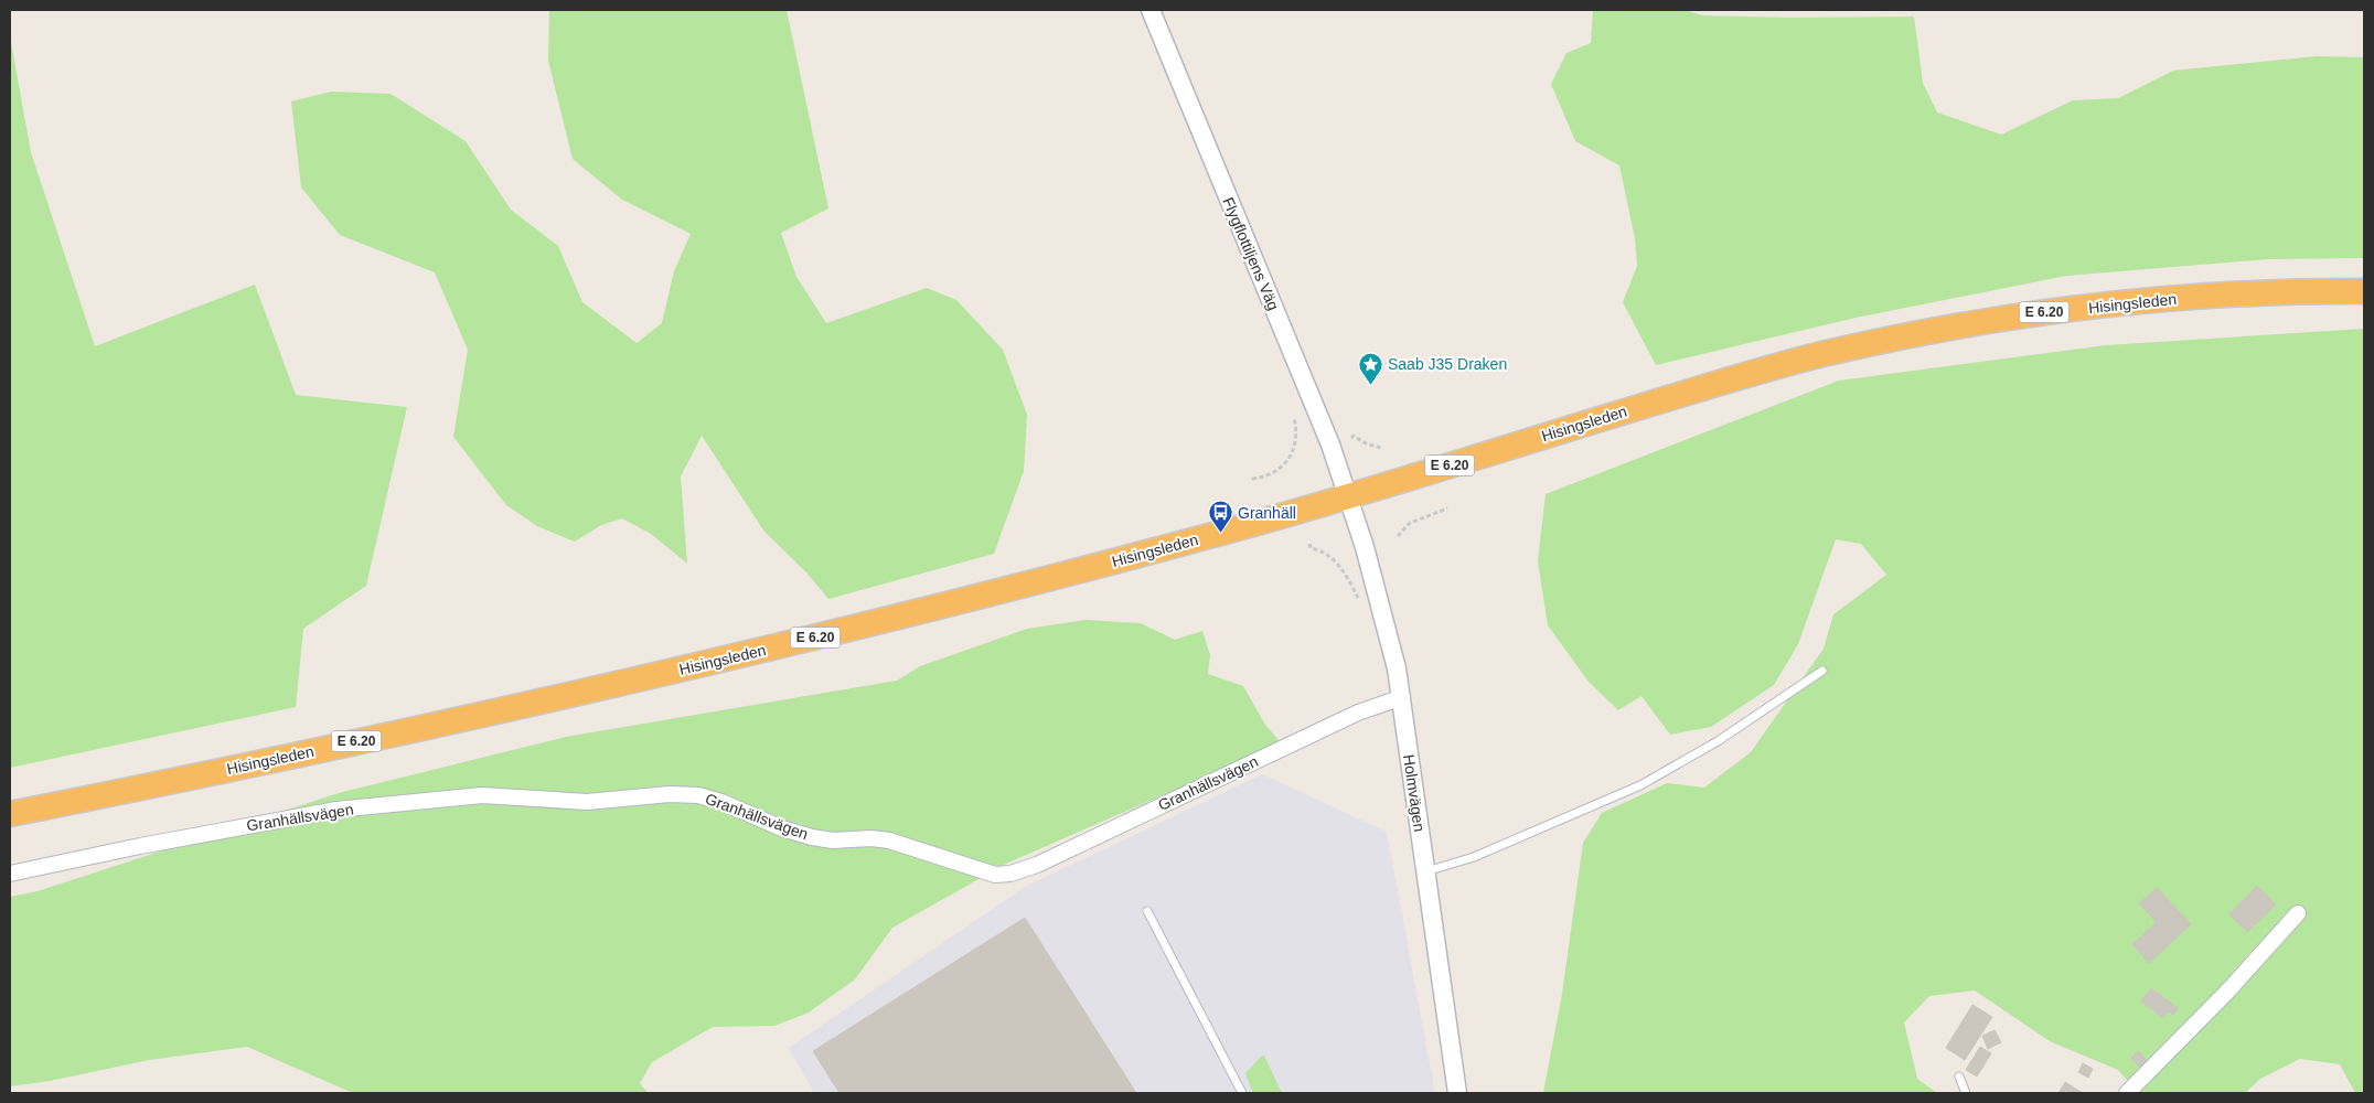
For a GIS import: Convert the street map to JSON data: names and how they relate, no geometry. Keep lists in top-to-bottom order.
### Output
{
  "streets": {
    "highway": ["Hisingsleden", "E 6.20"],
    "street": ["Flygflottiljens Väg", "Granhällsvägen", "Holmvägen"]
  },
  "crossings": [
    ["Flygflottiljens Väg", "Hisingsleden"],
    ["Flygflottiljens Väg", "Holmvägen"],
    ["Hisingsleden", "Holmvägen"],
    ["Granhällsvägen", "Holmvägen"]
  ],
  "places": {
    "place": ["Saab J35 Draken"],
    "bus stop": ["Granhäll"]
  }
}
